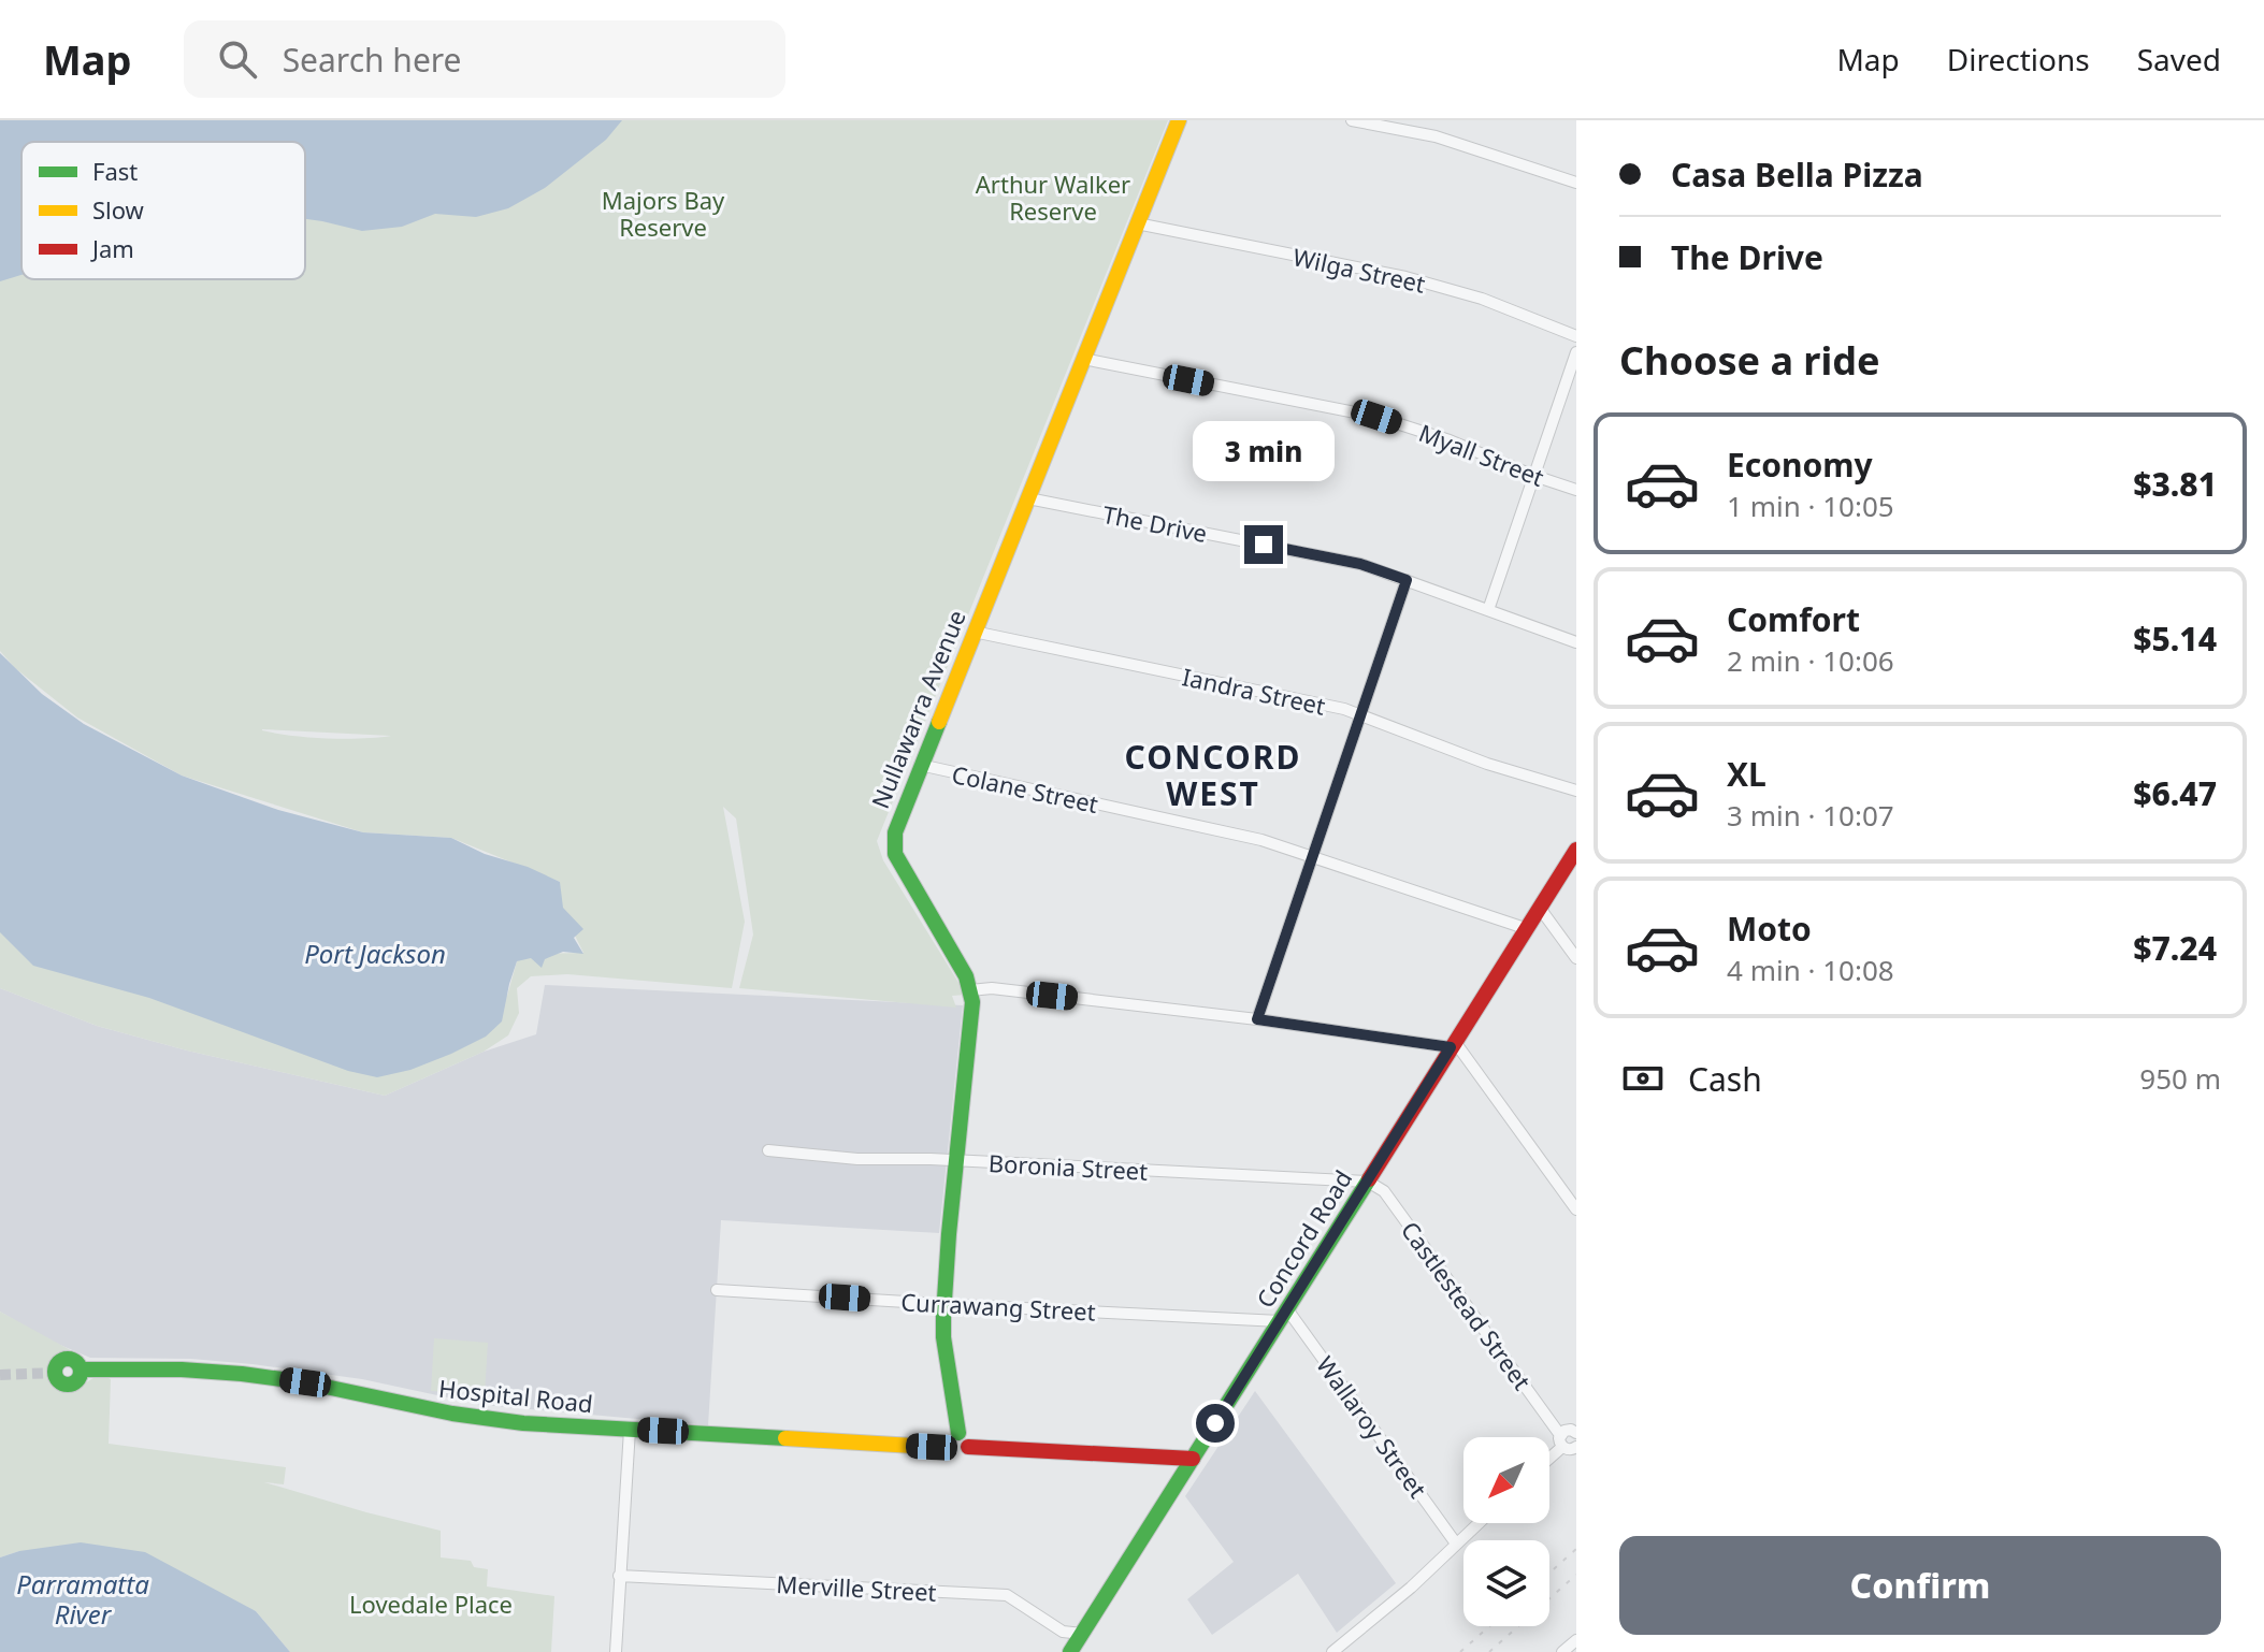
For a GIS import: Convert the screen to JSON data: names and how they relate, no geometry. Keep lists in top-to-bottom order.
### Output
{
  "streets": {
    "main road": ["Nullawarra Avenue", "Concord Road", "Hospital Road"],
    "street": [
      "Wilga Street",
      "Myall Street",
      "The Drive",
      "Iandra Street",
      "Colane Street",
      "Boronia Street",
      "Castlestead Street",
      "Currawang Street",
      "Wallaroy Street",
      "Merville Street"
    ]
  },
  "crossings": [
    ["Wilga Street", "Nullawarra Avenue"],
    ["Myall Street", "Nullawarra Avenue"],
    ["The Drive", "Nullawarra Avenue"],
    ["Iandra Street", "Nullawarra Avenue"],
    ["Nullawarra Avenue", "Colane Street"],
    ["Nullawarra Avenue", "Boronia Street"],
    ["Nullawarra Avenue", "Currawang Street"],
    ["Nullawarra Avenue", "Hospital Road"],
    ["Colane Street", "Concord Road"],
    ["Boronia Street", "Concord Road"],
    ["Boronia Street", "Castlestead Street"],
    ["Concord Road", "Castlestead Street"],
    ["Concord Road", "Currawang Street"],
    ["Concord Road", "Hospital Road"],
    ["Concord Road", "Wallaroy Street"],
    ["Concord Road", "Merville Street"],
    ["Currawang Street", "Wallaroy Street"]
  ],
  "districts": ["CONCORD WEST"],
  "water": ["Port Jackson", "Parramatta River"],
  "parks": ["Arthur Walker Reserve", "Majors Bay Reserve", "Lovedale Place"],
  "legend": ["Fast", "Slow", "Jam"],
  "north": "bottom left",
  "page": {
    "header": "Map",
    "search": "Search here",
    "nav": ["Map", "Directions", "Saved"],
    "banner": ["Casa Bella Pizza", "The Drive"],
    "heading": "Choose a ride",
    "list": [
      {
        "name": "Economy",
        "note": "1 min · 10:05",
        "value": "$3.81"
      },
      {
        "name": "Comfort",
        "note": "2 min · 10:06",
        "value": "$5.14"
      },
      {
        "name": "XL",
        "note": "3 min · 10:07",
        "value": "$6.47"
      },
      {
        "name": "Moto",
        "note": "4 min · 10:08",
        "value": "$7.24"
      }
    ],
    "bubble": "3 min",
    "pay": ["Cash", "950 m"],
    "buttons": "Confirm"
  }
}
